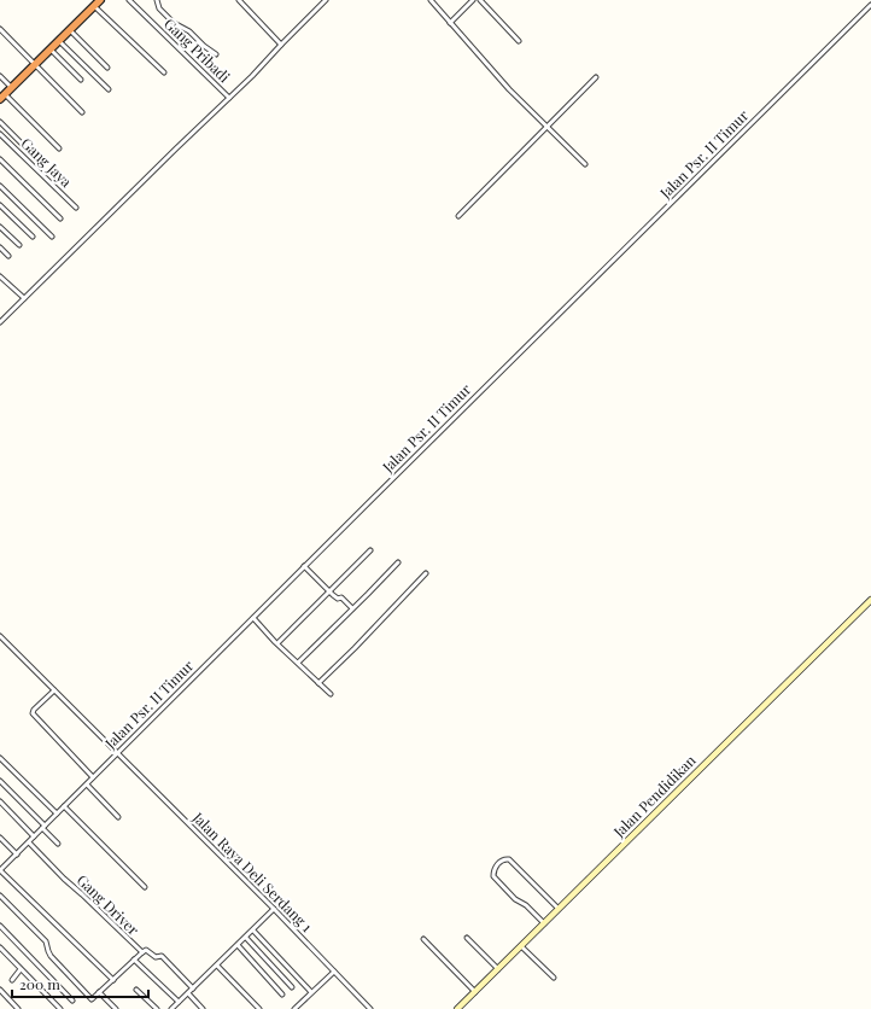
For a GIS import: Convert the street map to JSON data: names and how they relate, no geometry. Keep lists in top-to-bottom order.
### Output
{
  "streets": {
    "main road": ["Jalan Pendidikan"],
    "street": [
      "Gang Pribadi",
      "Jalan Psr. II Timur",
      "Gang Jaya",
      "Jalan Raya Deli Serdang 1",
      "Gang Driver"
    ]
  },
  "crossings": [
    ["Jalan Psr. II Timur", "Jalan Raya Deli Serdang 1"],
    ["Jalan Psr. II Timur", "Gang Driver"]
  ],
  "scale_bar": "200 m"
}
